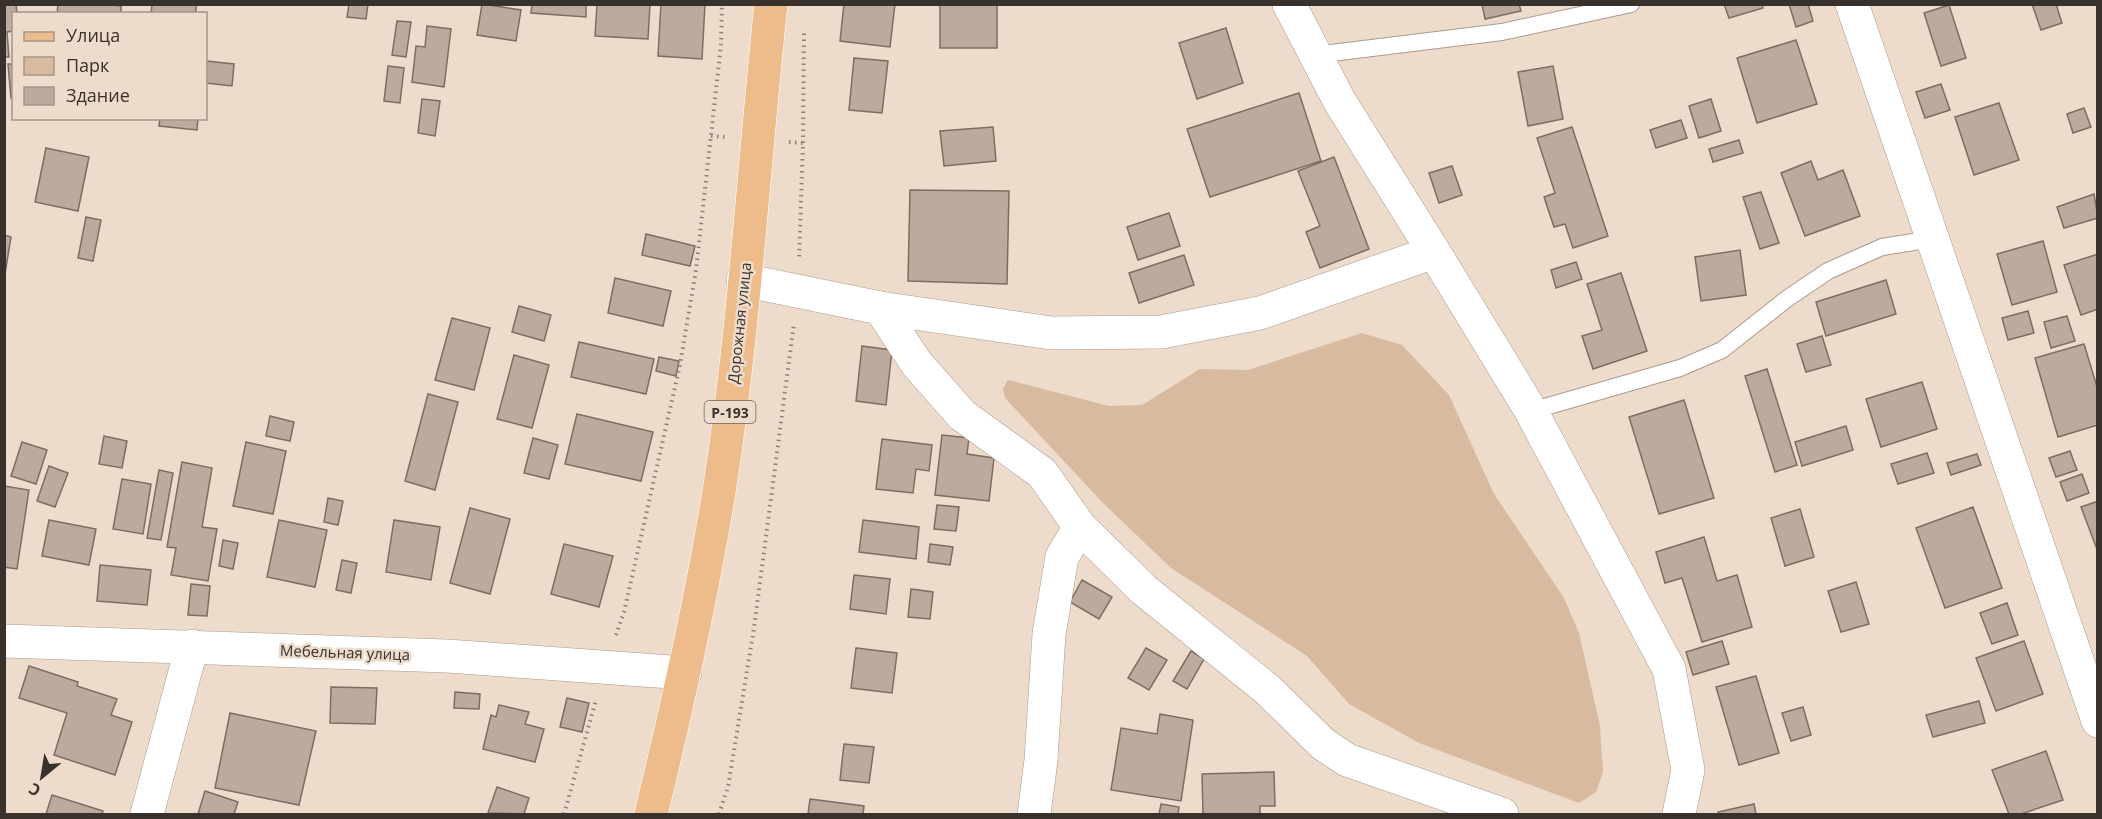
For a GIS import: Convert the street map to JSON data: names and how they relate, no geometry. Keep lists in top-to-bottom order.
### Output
{
  "streets": {
    "main road": ["Дорожная улица", "Р-193"],
    "street": ["Мебельная улица"]
  },
  "crossings": [
    ["Дорожная улица", "Мебельная улица"]
  ],
  "legend": ["Улица", "Парк", "Здание"],
  "north": "bottom left"
}
